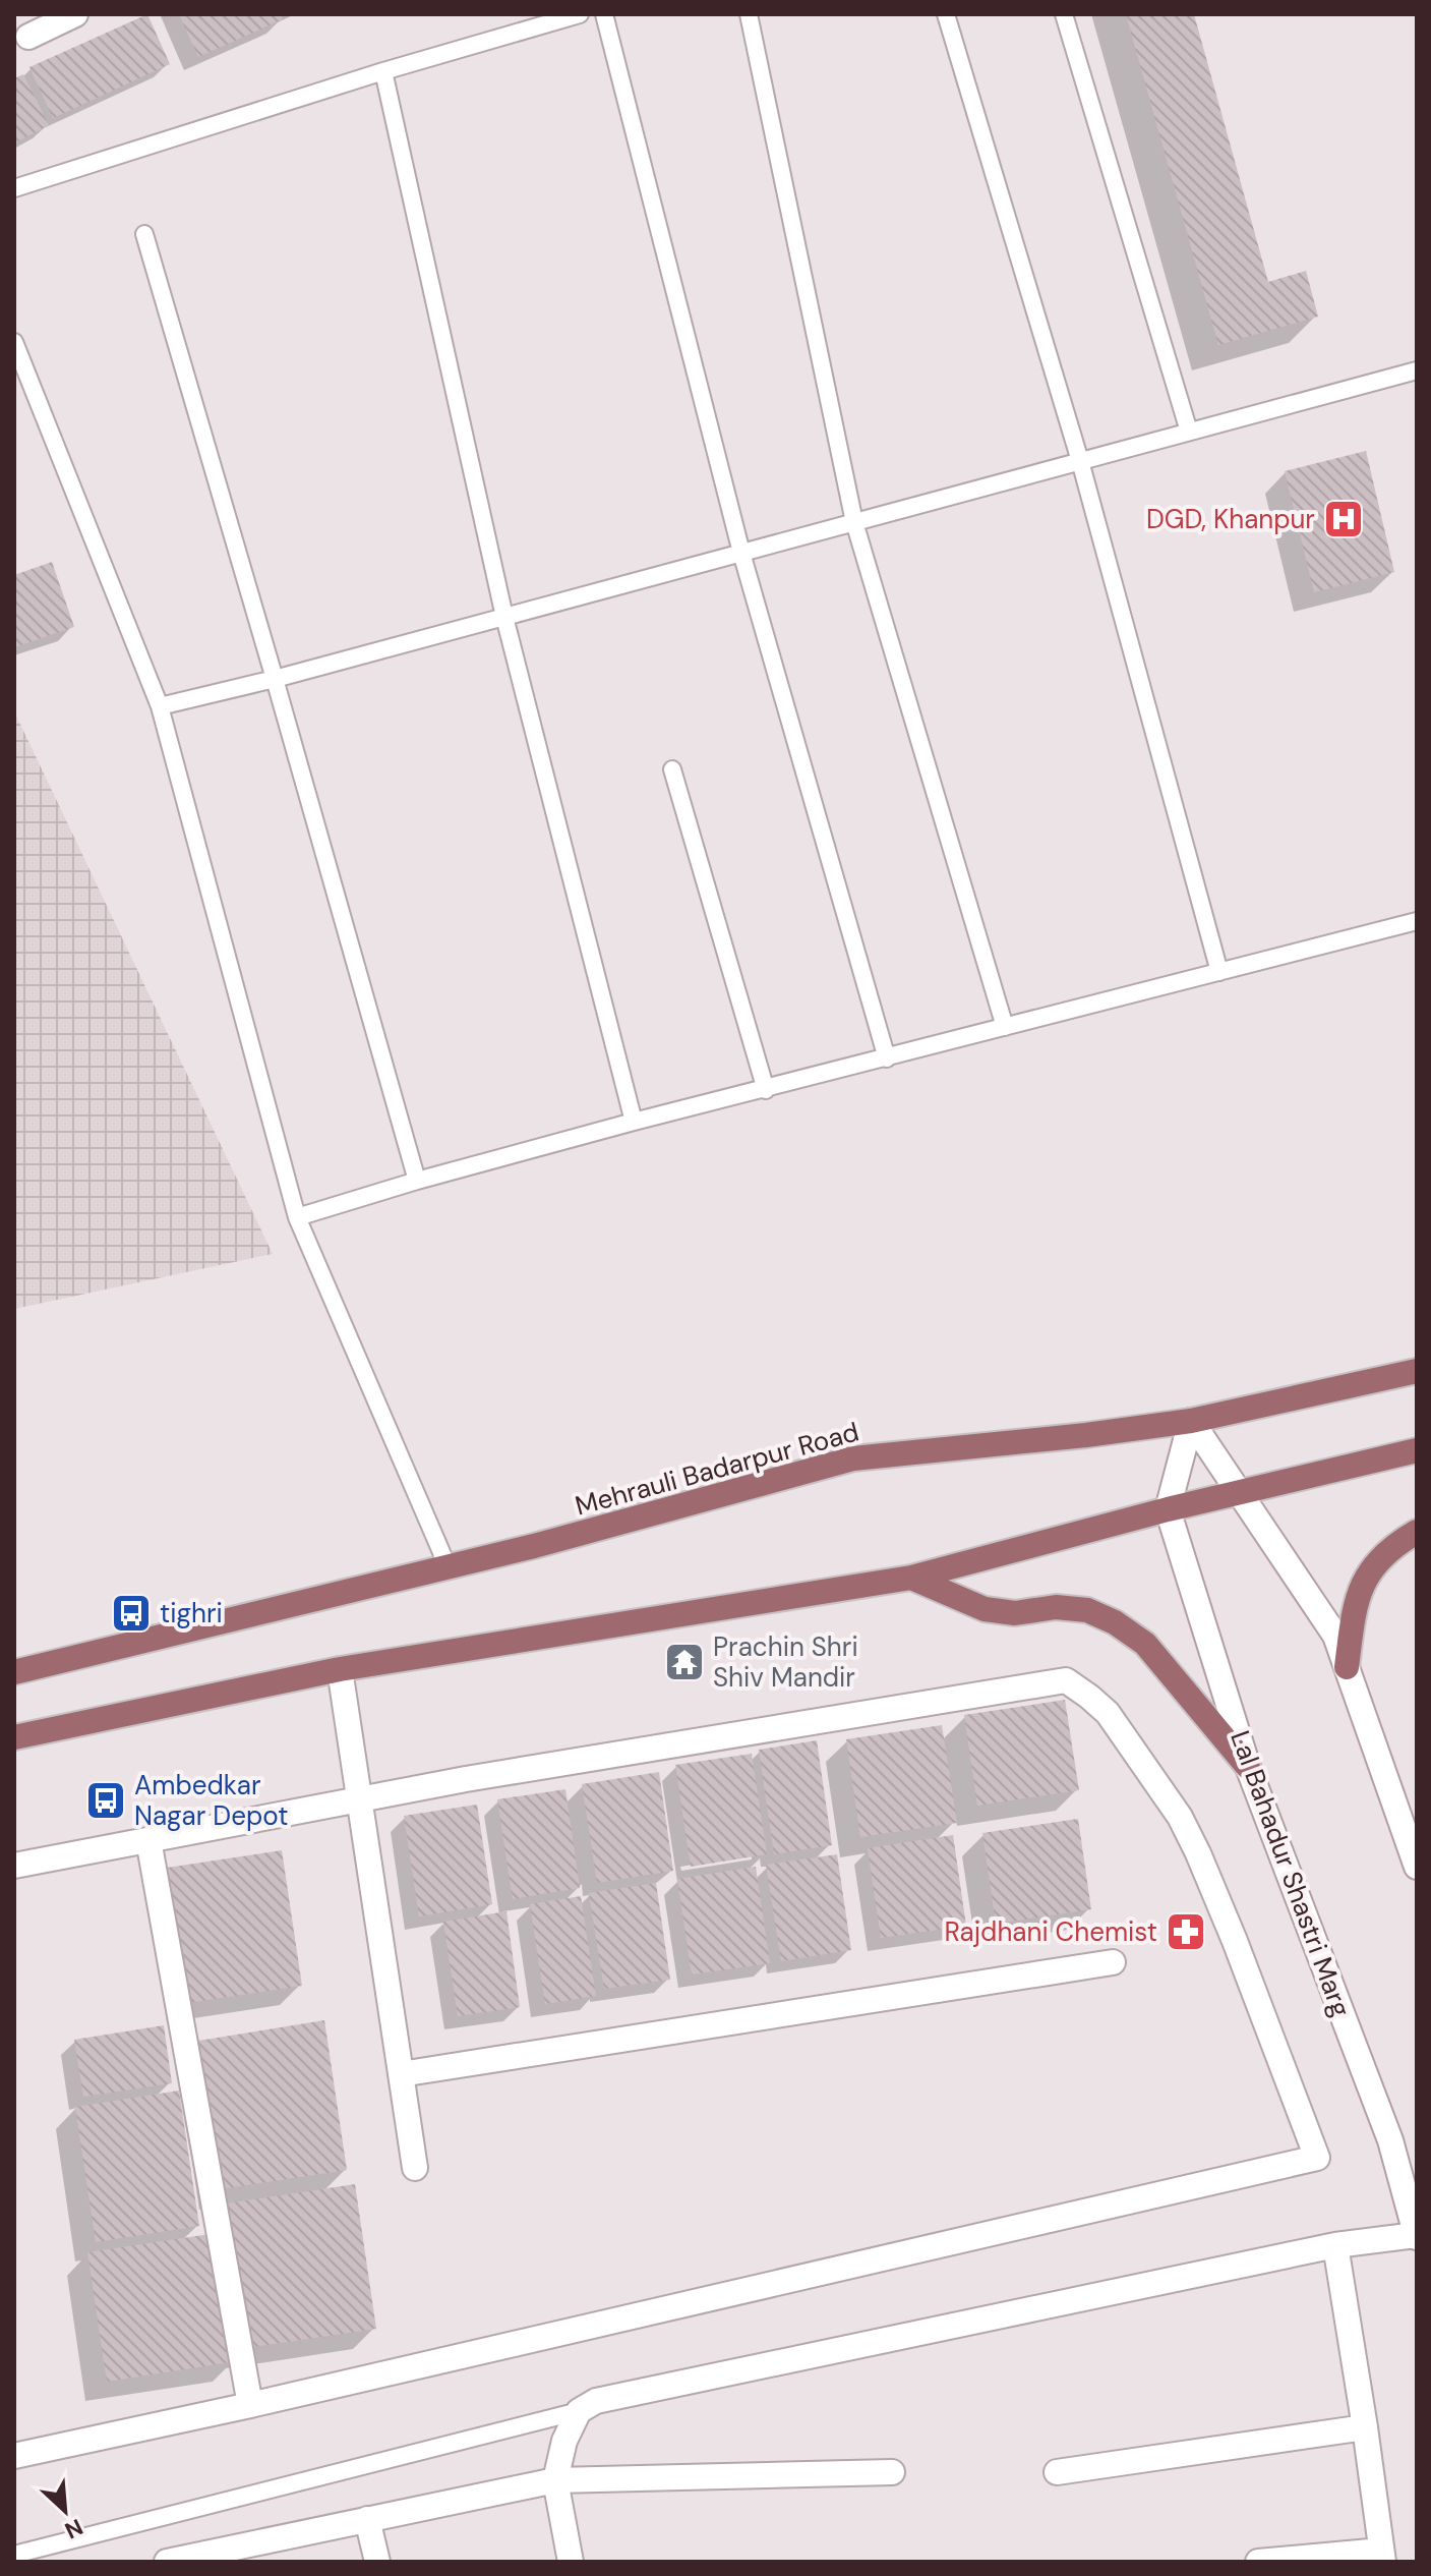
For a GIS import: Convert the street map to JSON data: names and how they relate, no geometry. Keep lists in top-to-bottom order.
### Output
{
  "streets": {
    "main road": ["Mehrauli Badarpur Road"],
    "street": ["Lal Bahadur Shastri Marg"]
  },
  "places": {
    "hospital": ["DGD, Khanpur"],
    "bus stop": ["tighri", "Ambedkar Nagar Depot"],
    "temple": ["Prachin Shri Shiv Mandir"],
    "pharmacy": ["Rajdhani Chemist"]
  },
  "north": "bottom right"
}
